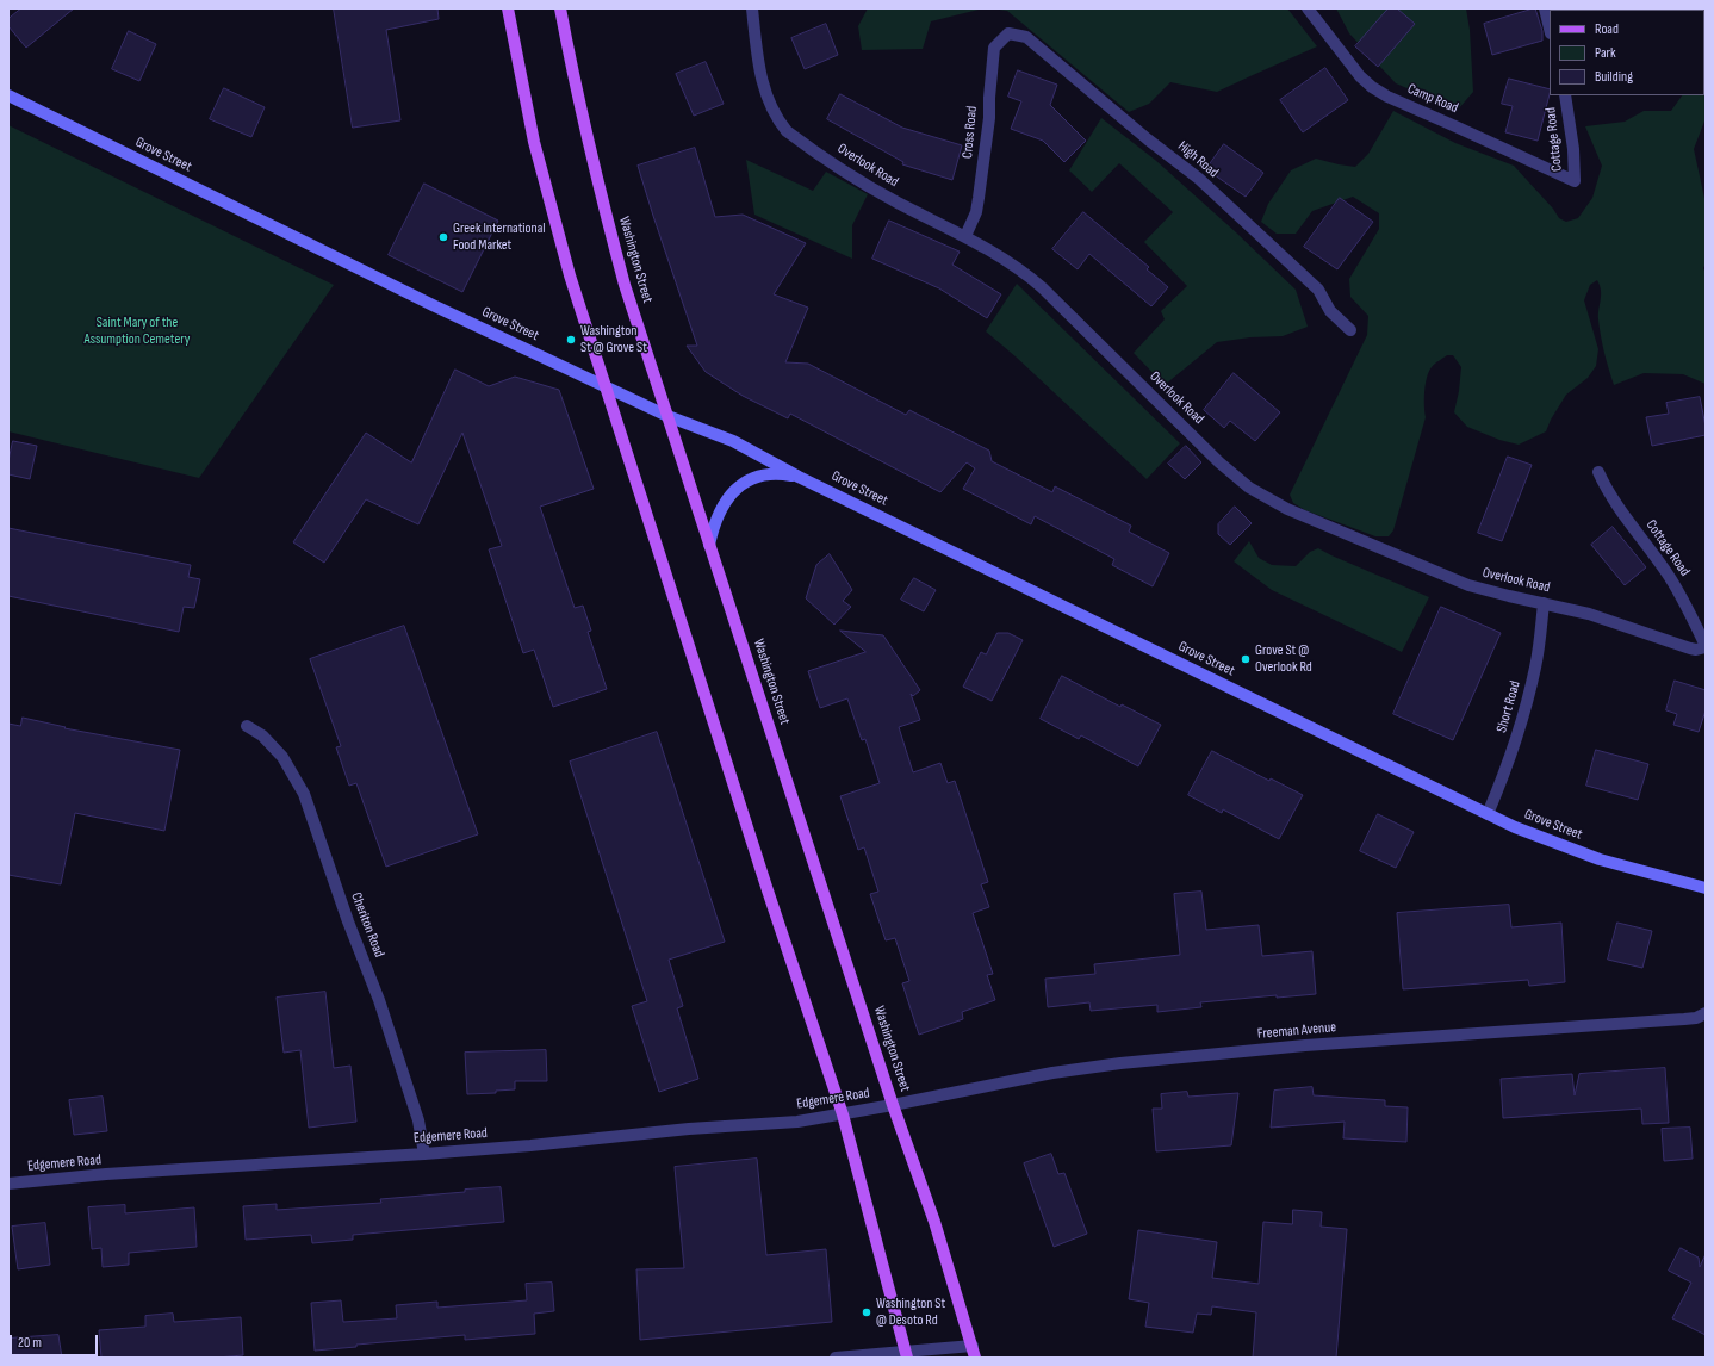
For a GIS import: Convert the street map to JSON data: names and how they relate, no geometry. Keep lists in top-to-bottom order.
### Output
{
  "streets": {
    "main road": ["Grove Street", "Washington Street"],
    "street": [
      "Camp Road",
      "Cross Road",
      "Cottage Road",
      "High Road",
      "Overlook Road",
      "Short Road",
      "Cheriton Road",
      "Freeman Avenue",
      "Edgemere Road"
    ]
  },
  "crossings": [
    ["Camp Road", "Cottage Road"],
    ["Cross Road", "High Road"],
    ["Cross Road", "Overlook Road"],
    ["Cottage Road", "Overlook Road"],
    ["Grove Street", "Washington Street"],
    ["Grove Street", "Short Road"],
    ["Overlook Road", "Short Road"],
    ["Washington Street", "Freeman Avenue"],
    ["Washington Street", "Edgemere Road"],
    ["Cheriton Road", "Edgemere Road"],
    ["Freeman Avenue", "Edgemere Road"]
  ],
  "parks": ["Saint Mary of the Assumption Cemetery"],
  "places": [
    "Greek International Food Market",
    "Washington St @ Grove St",
    "Grove St @ Overlook Rd",
    "Washington St @ Desoto Rd"
  ],
  "legend": ["Road", "Park", "Building"],
  "scale_bar": "20 m"
}
